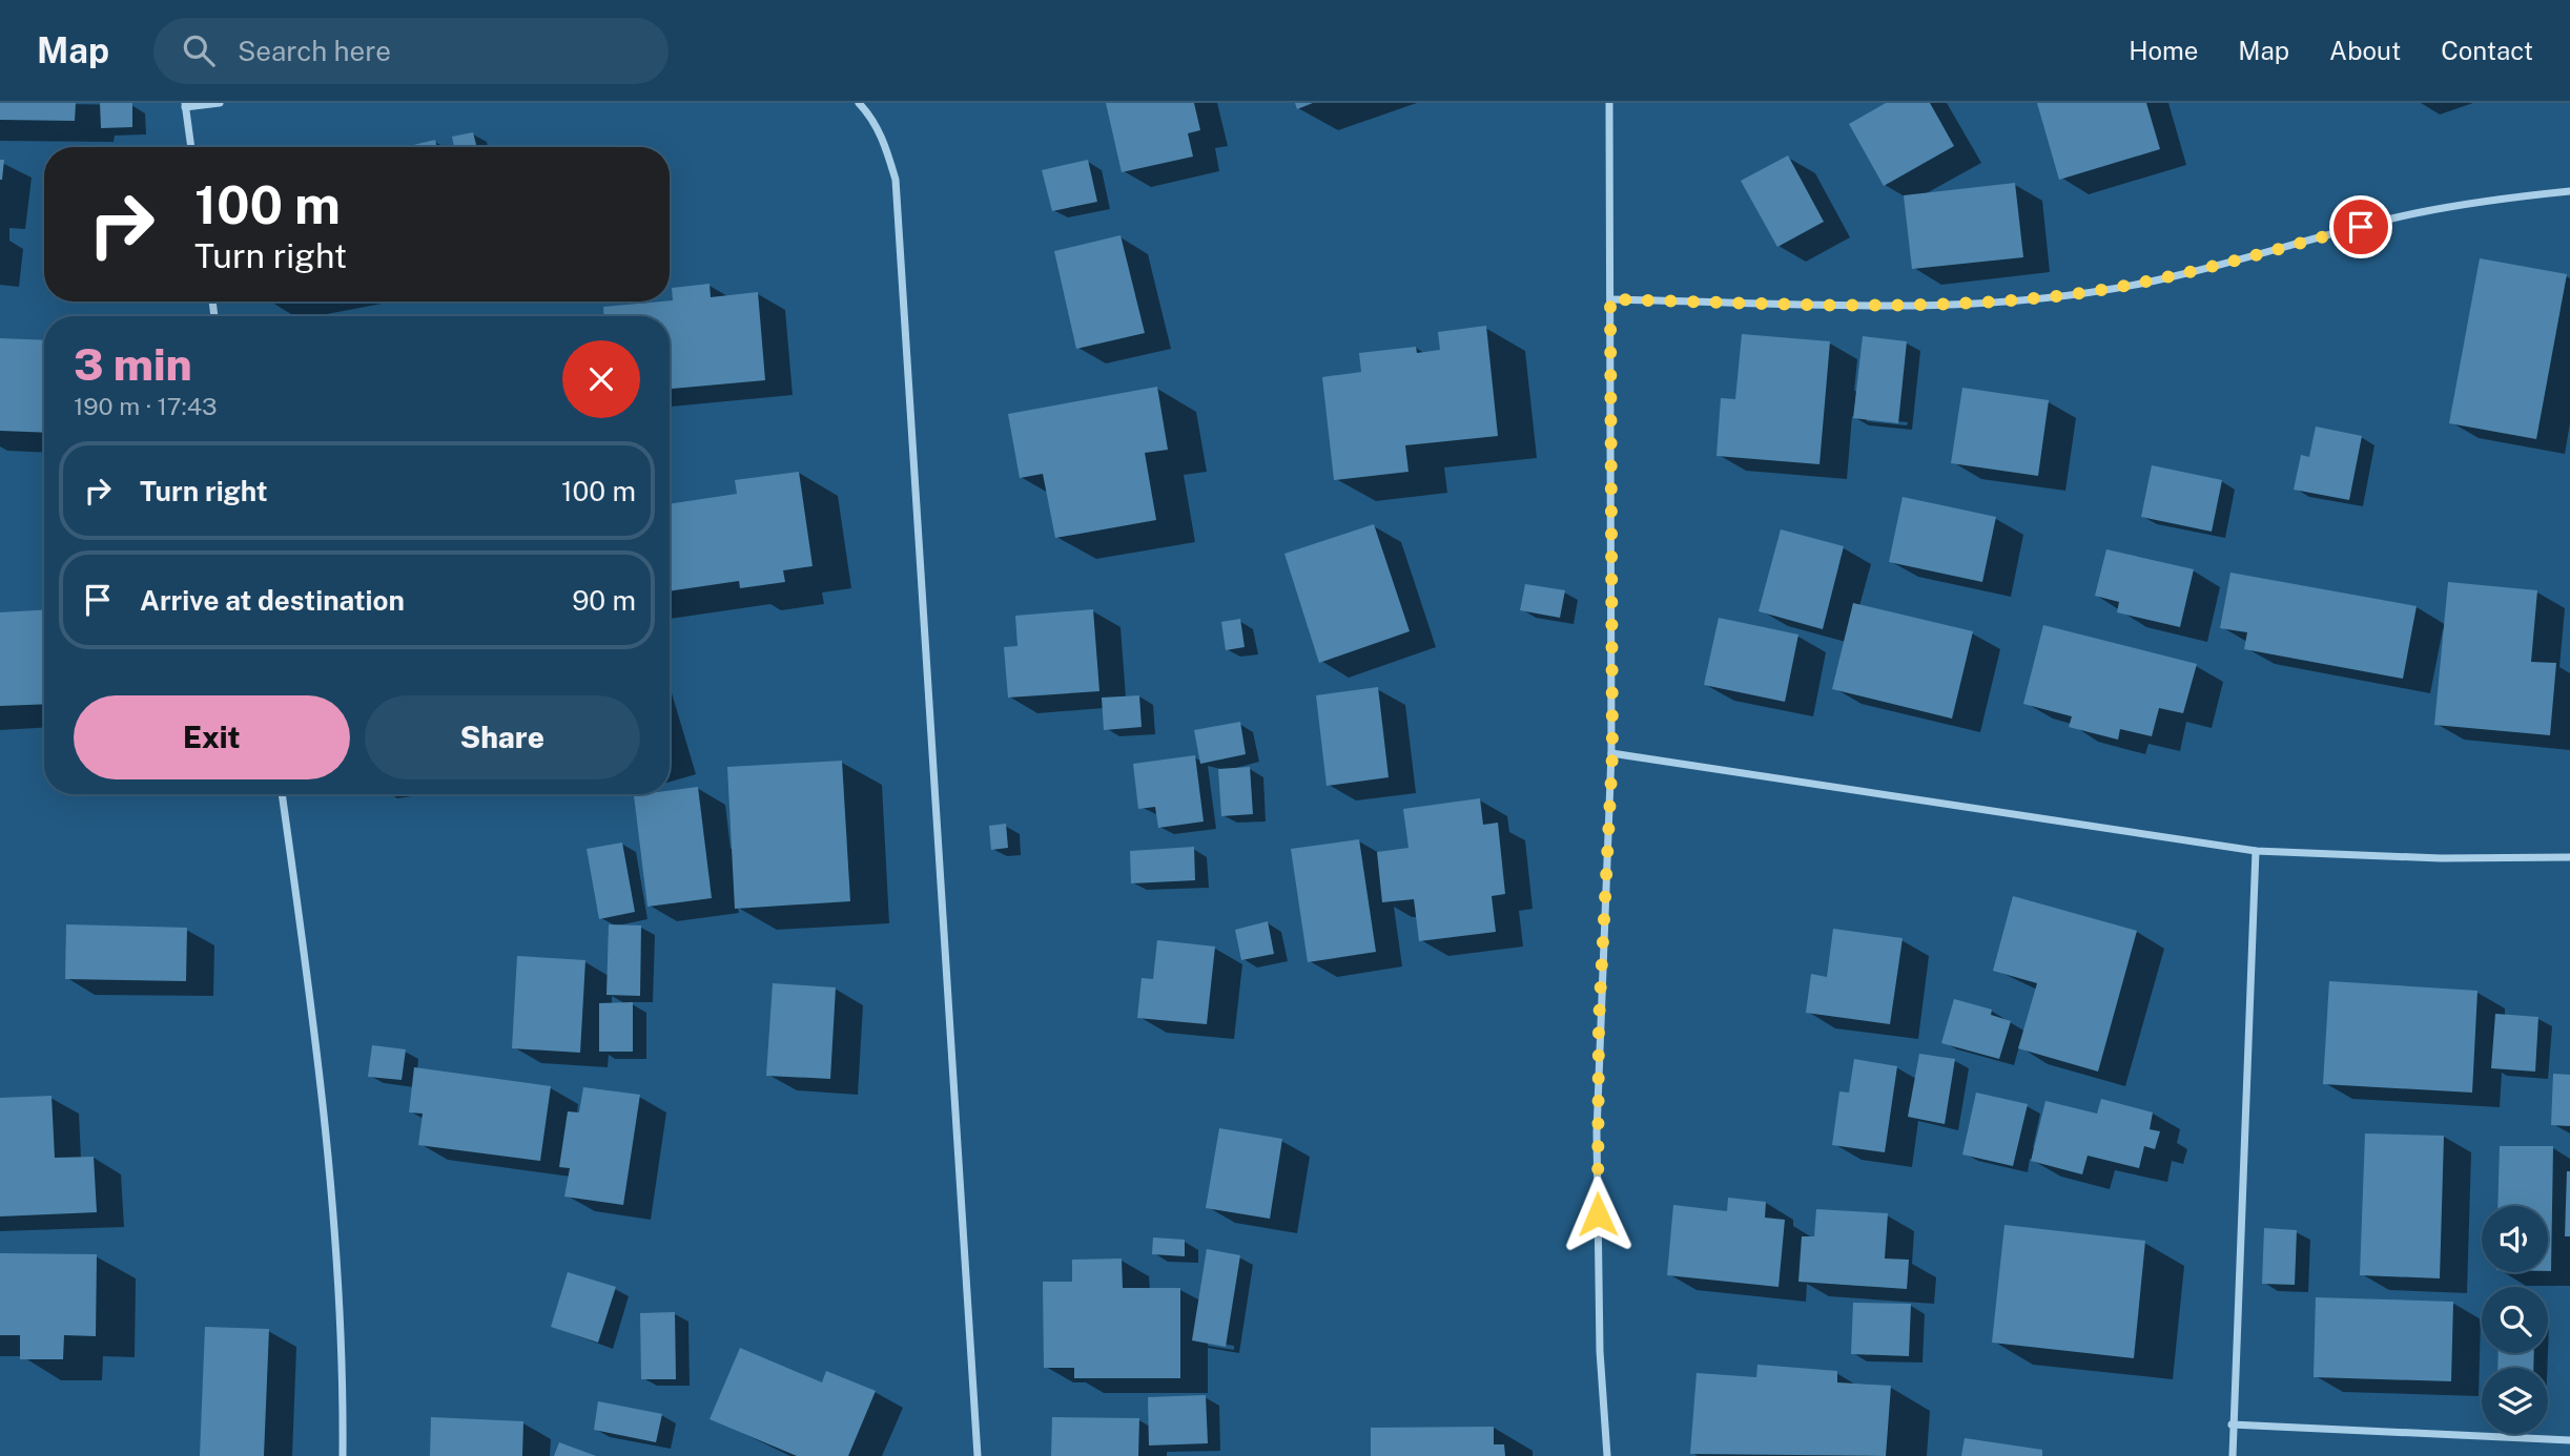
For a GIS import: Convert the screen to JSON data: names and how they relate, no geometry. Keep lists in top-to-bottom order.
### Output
{
  "page": {
    "header": "Map",
    "search": "Search here",
    "nav": [
      "Home",
      "Map",
      "About",
      "Contact"
    ],
    "turn": ["100 m", "Turn right"],
    "heading": ["3 min", "190 m · 17:43"],
    "list": [
      {
        "name": "Turn right",
        "value": "100 m"
      },
      {
        "name": "Arrive at destination",
        "value": "90 m"
      }
    ],
    "buttons": ["Exit", "Share"]
  }
}
